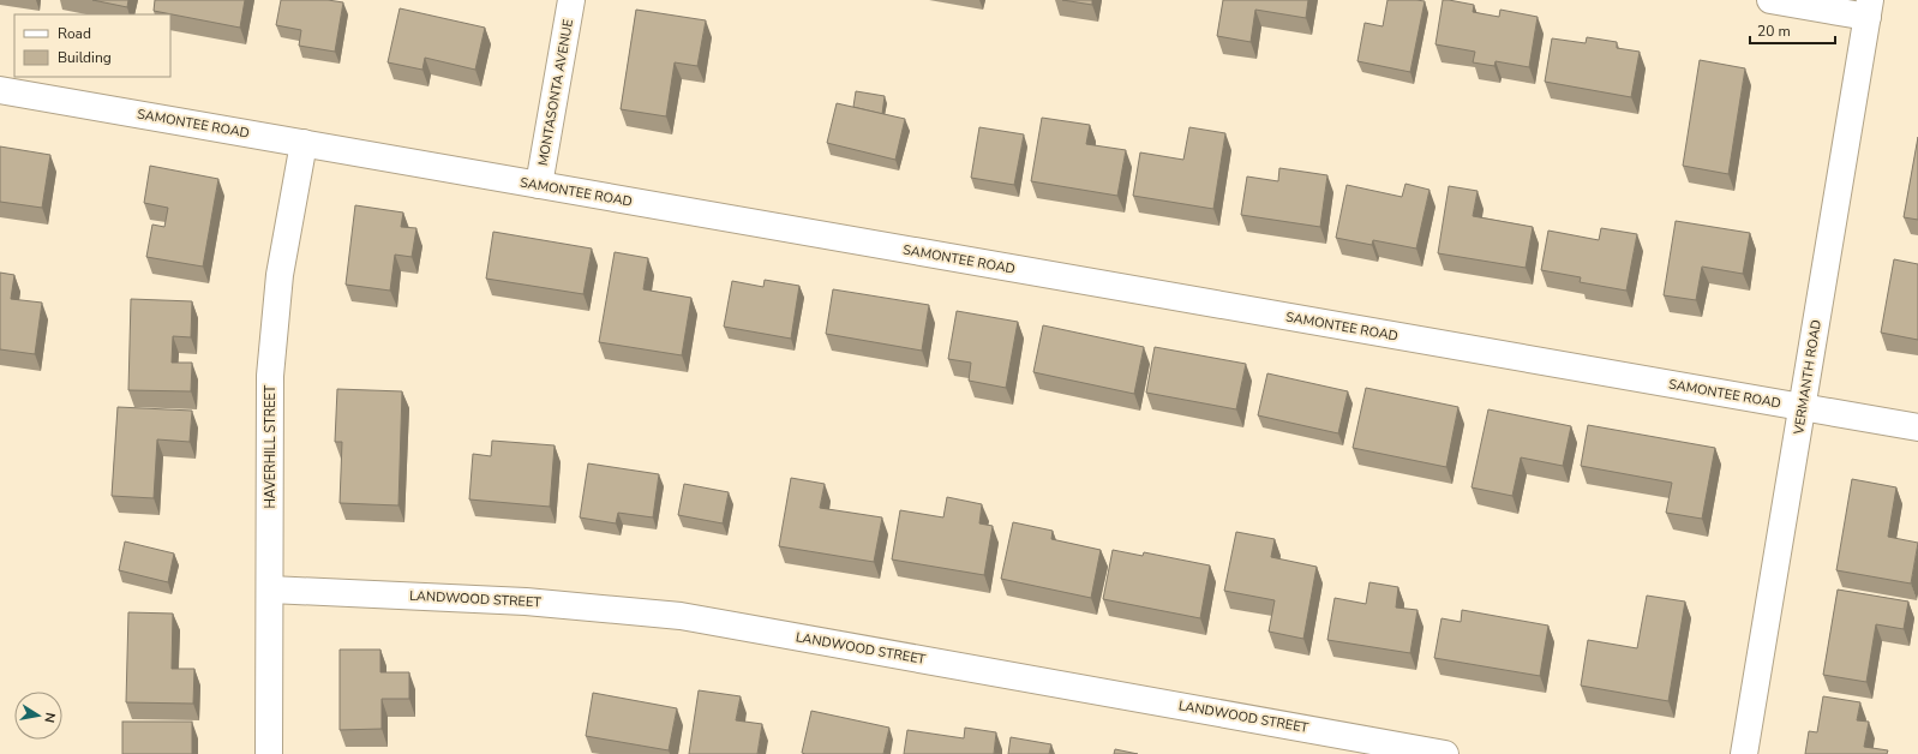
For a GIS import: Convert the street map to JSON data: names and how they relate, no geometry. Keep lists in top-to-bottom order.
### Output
{
  "streets": {
    "street": [
      "MONTASONTA AVENUE",
      "SAMONTEE ROAD",
      "VERMANTH ROAD",
      "HAVERHILL STREET",
      "LANDWOOD STREET"
    ]
  },
  "crossings": [
    ["MONTASONTA AVENUE", "SAMONTEE ROAD"],
    ["SAMONTEE ROAD", "VERMANTH ROAD"],
    ["SAMONTEE ROAD", "HAVERHILL STREET"],
    ["HAVERHILL STREET", "LANDWOOD STREET"]
  ],
  "legend": ["Road", "Building"],
  "scale_bar": "20 m",
  "north": "right"
}
